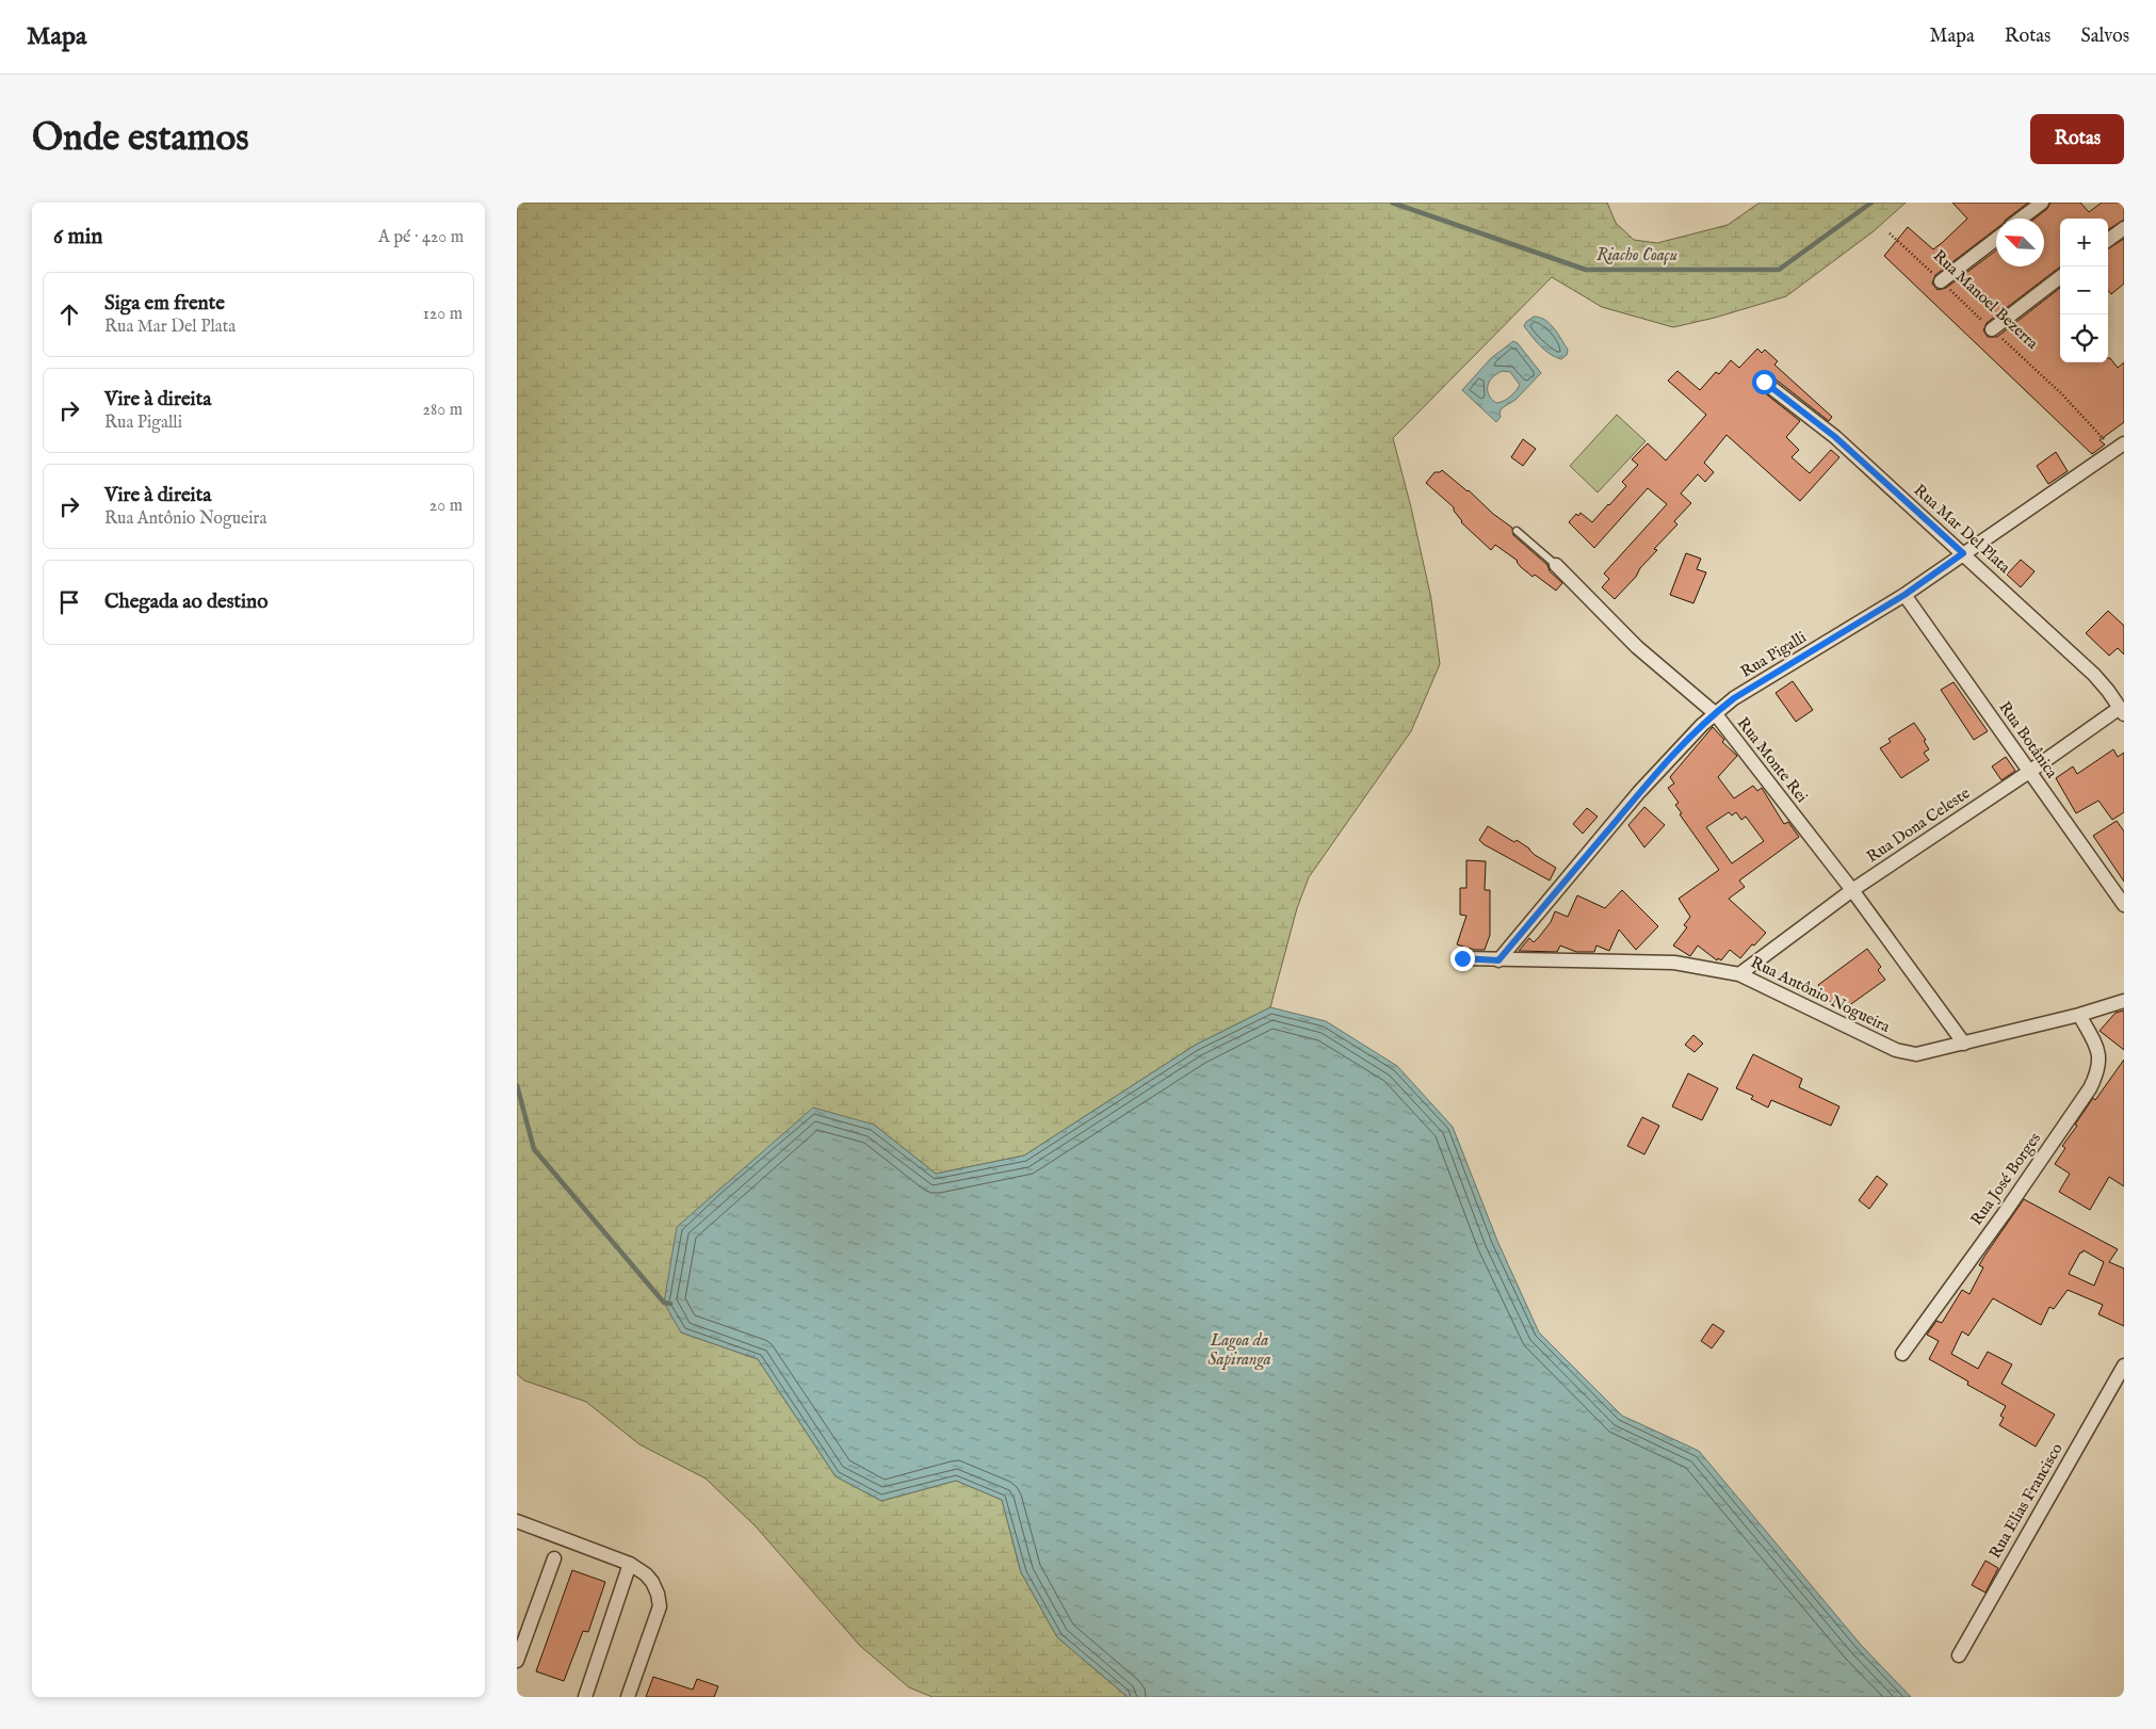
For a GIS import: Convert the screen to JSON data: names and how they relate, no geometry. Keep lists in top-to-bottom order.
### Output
{
  "streets": {
    "street": [
      "Rua Mar Del Plata",
      "Rua Pigalli",
      "Rua Botânica",
      "Rua Monte Rei",
      "Rua Dona Celeste",
      "Rua Antônio Nogueira",
      "Rua José Borges",
      "Rua Elias Francisco"
    ],
    "path": ["Rua Manoel Bezerra"]
  },
  "crossings": [
    ["Rua Manoel Bezerra", "Rua Pigalli"],
    ["Rua Mar Del Plata", "Rua Pigalli"],
    ["Rua Mar Del Plata", "Rua Dona Celeste"],
    ["Rua Pigalli", "Rua Botânica"],
    ["Rua Pigalli", "Rua Monte Rei"],
    ["Rua Pigalli", "Rua Antônio Nogueira"],
    ["Rua Botânica", "Rua Dona Celeste"],
    ["Rua Monte Rei", "Rua Dona Celeste"],
    ["Rua Monte Rei", "Rua Antônio Nogueira"],
    ["Rua Dona Celeste", "Rua Antônio Nogueira"],
    ["Rua Antônio Nogueira", "Rua José Borges"]
  ],
  "water": ["Riacho Coaçu", "Lagoa da Sapiranga"],
  "north": "top left",
  "page": {
    "header": "Mapa",
    "nav": ["Mapa", "Rotas", "Salvos"],
    "buttons": "Rotas",
    "title": "Onde estamos",
    "heading": ["6 min", "A pé · 420 m"],
    "map_buttons": ["+", "−"],
    "list": [
      ["Siga em frente", "Rua Mar Del Plata", "120 m"],
      ["Vire à direita", "Rua Pigalli", "280 m"],
      ["Vire à direita", "Rua Antônio Nogueira", "20 m"],
      "Chegada ao destino"
    ]
  }
}
